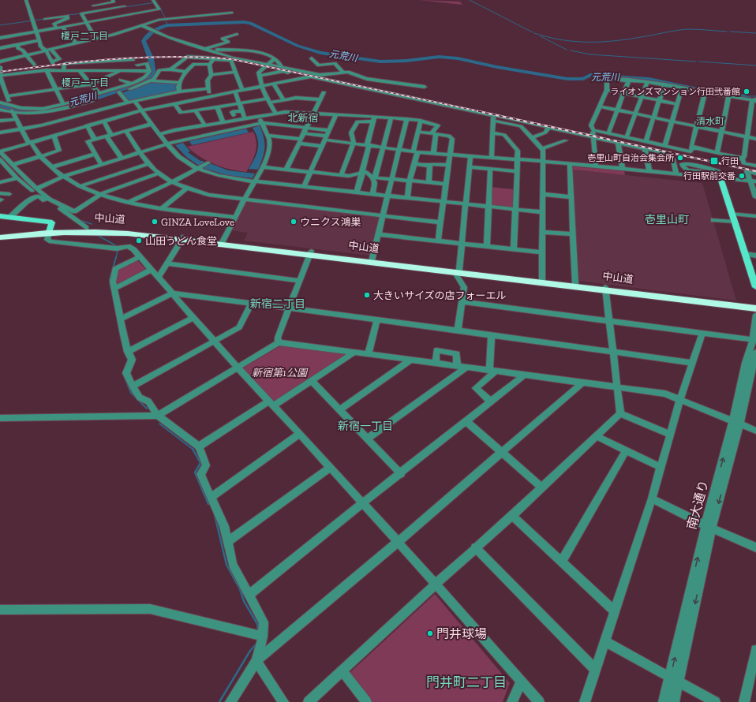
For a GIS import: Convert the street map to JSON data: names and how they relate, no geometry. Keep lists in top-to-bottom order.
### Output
{
  "streets": {
    "highway": ["中山道"],
    "street": ["南大通り"]
  },
  "districts": [
    "榎戸二丁目",
    "榎戸一丁目",
    "北新宿",
    "清水町",
    "壱里山町",
    "新宿二丁目",
    "新宿一丁目",
    "門井町二丁目"
  ],
  "water": ["元荒川"],
  "parks": ["新宿第1公園"],
  "places": {
    "other": [
      "ライオンズマンション行田弐番館",
      "壱里山町自治会集会所",
      "行田駅前交番",
      "GINZA LoveLove",
      "ウニクス鴻巣",
      "山田うどん食堂",
      "大きいサイズの店フォーエル",
      "門井球場"
    ],
    "transit": ["行田"]
  }
}
